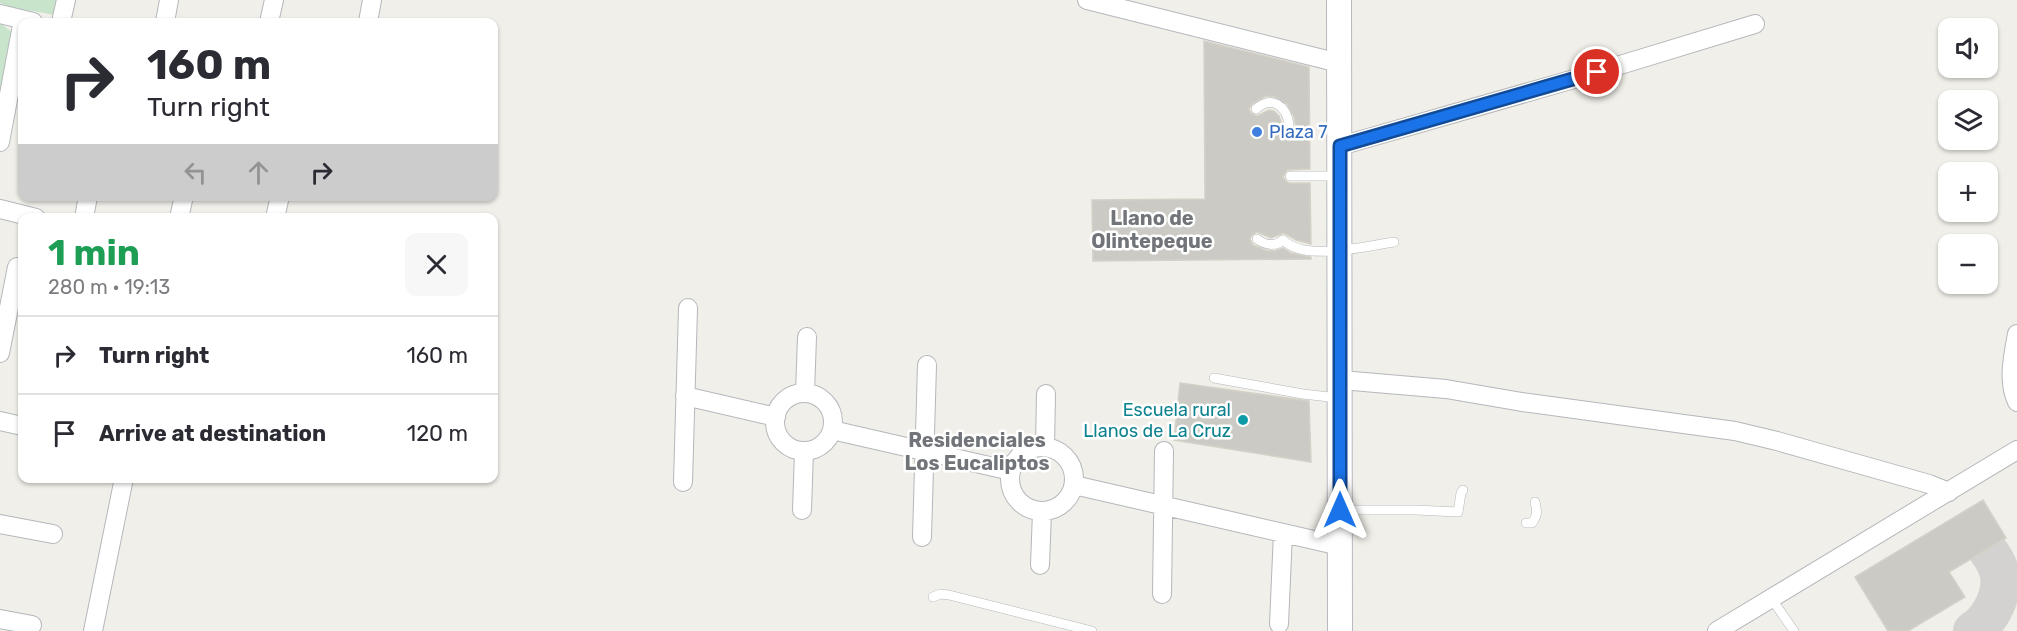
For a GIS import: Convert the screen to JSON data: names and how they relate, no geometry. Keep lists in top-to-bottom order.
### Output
{
  "districts": ["Llano de Olintepeque", "Residenciales Los Eucaliptos"],
  "places": ["Plaza 7", "Escuela rural Llanos de La Cruz"],
  "page": {
    "map_buttons": ["+", "−"],
    "turn": ["160 m", "Turn right"],
    "heading": ["1 min", "280 m · 19:13"],
    "list": [
      {
        "name": "Turn right",
        "value": "160 m"
      },
      {
        "name": "Arrive at destination",
        "value": "120 m"
      }
    ]
  }
}
